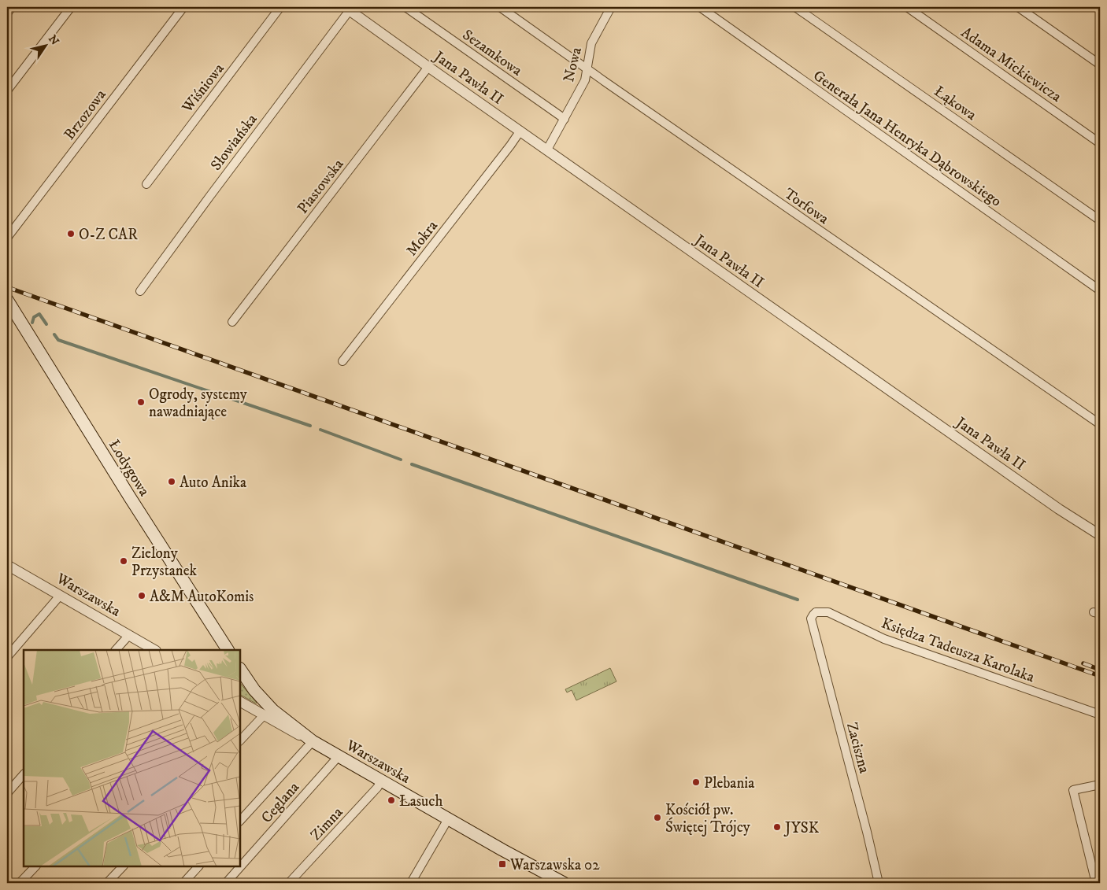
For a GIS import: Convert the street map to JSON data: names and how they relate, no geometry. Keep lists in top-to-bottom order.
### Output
{
  "streets": {
    "main road": ["Łodygowa", "Warszawska"],
    "street": [
      "Sezamkowa",
      "Adama Mickiewicza",
      "Nowa",
      "Jana Pawła II",
      "Wiśniowa",
      "Łąkowa",
      "Brzozowa",
      "Generała Jana Henryka Dąbrowskiego",
      "Słowiańska",
      "Piastowska",
      "Torfowa",
      "Mokra",
      "Księdza Tadeusza Karolaka",
      "Zaciszna",
      "Ceglana",
      "Zimna"
    ]
  },
  "crossings": [
    ["Sezamkowa", "Nowa"],
    ["Nowa", "Jana Pawła II"],
    ["Nowa", "Torfowa"],
    ["Jana Pawła II", "Słowiańska"],
    ["Jana Pawła II", "Piastowska"],
    ["Jana Pawła II", "Mokra"],
    ["Warszawska", "Ceglana"],
    ["Warszawska", "Zimna"],
    ["Księdza Tadeusza Karolaka", "Zaciszna"]
  ],
  "places": {
    "other": [
      "O-Z CAR",
      "Ogrody, systemy nawadniające",
      "Auto Anika",
      "Zielony Przystanek",
      "A&M AutoKomis",
      "Plebania",
      "Łasuch",
      "Kościół pw. Świętej Trójcy",
      "JYSK"
    ],
    "transit": ["Warszawska 02"]
  },
  "north": "top right"
}
